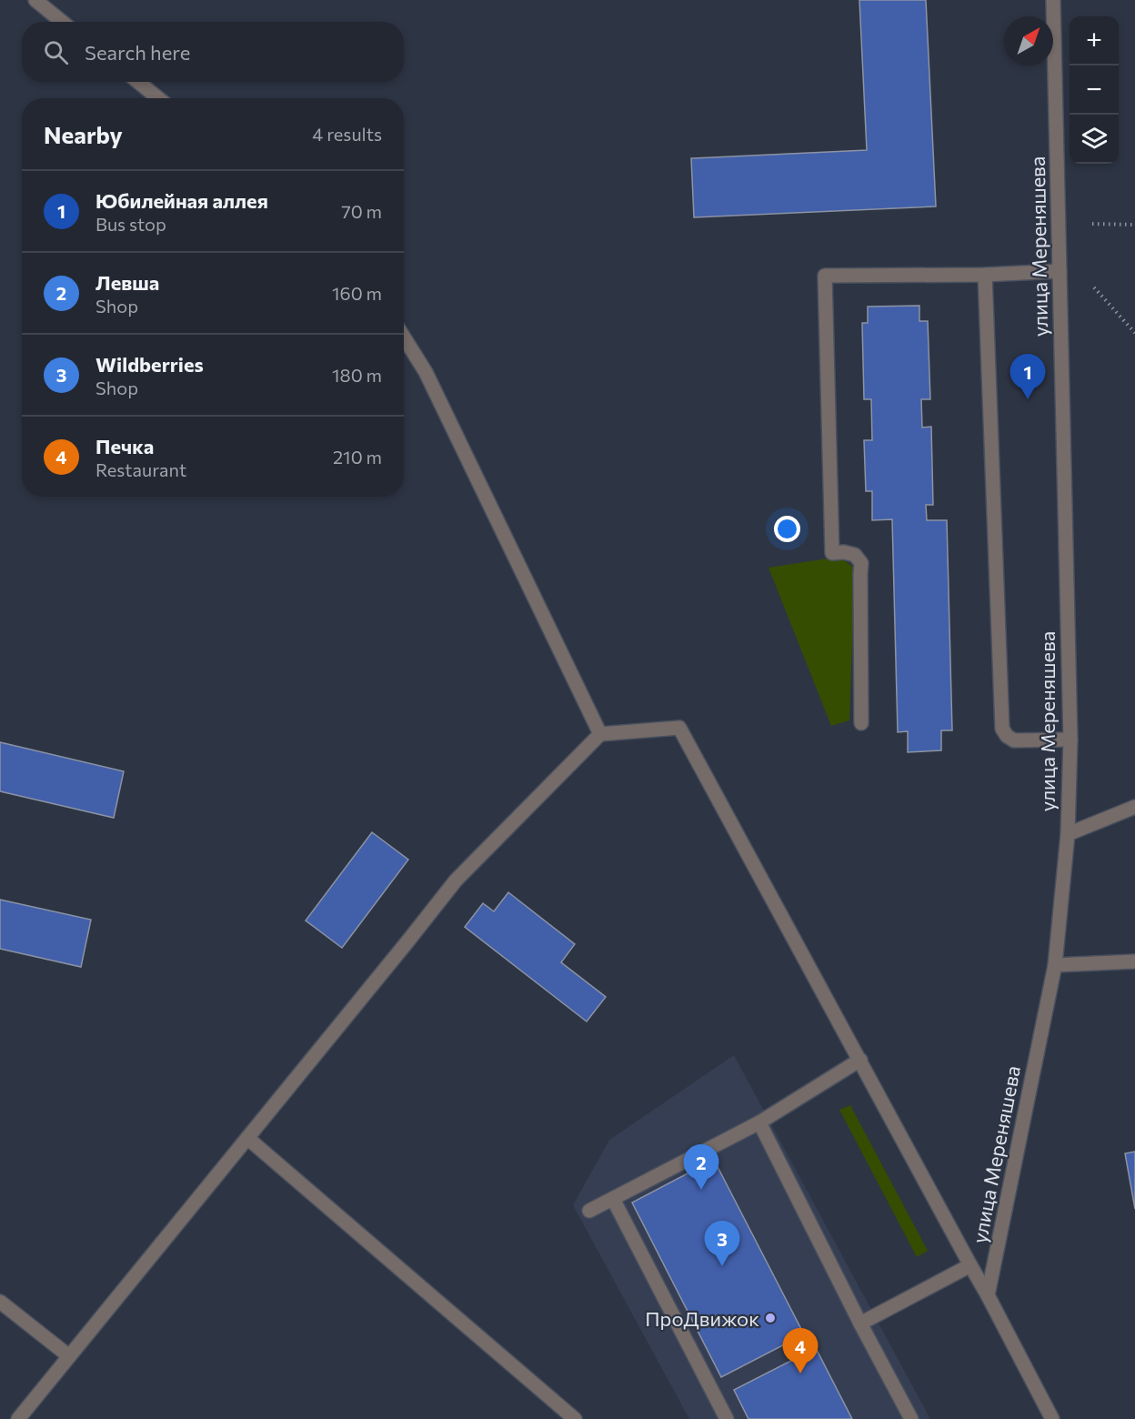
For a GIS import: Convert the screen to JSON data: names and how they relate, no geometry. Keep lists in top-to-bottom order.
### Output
{
  "streets": {
    "street": ["улица Мереняшева"]
  },
  "places": ["ПроДвижок"],
  "north": "top right",
  "page": {
    "map_buttons": ["+", "−"],
    "search": "Search here",
    "heading": ["Nearby", "4 results"],
    "list": [
      {
        "mark": "1",
        "name": "Юбилейная аллея",
        "note": "Bus stop",
        "value": "70 m"
      },
      {
        "mark": "2",
        "name": "Левша",
        "note": "Shop",
        "value": "160 m"
      },
      {
        "mark": "3",
        "name": "Wildberries",
        "note": "Shop",
        "value": "180 m"
      },
      {
        "mark": "4",
        "name": "Печка",
        "note": "Restaurant",
        "value": "210 m"
      }
    ],
    "pins": [
      "1",
      "2",
      "3",
      "4"
    ]
  }
}
